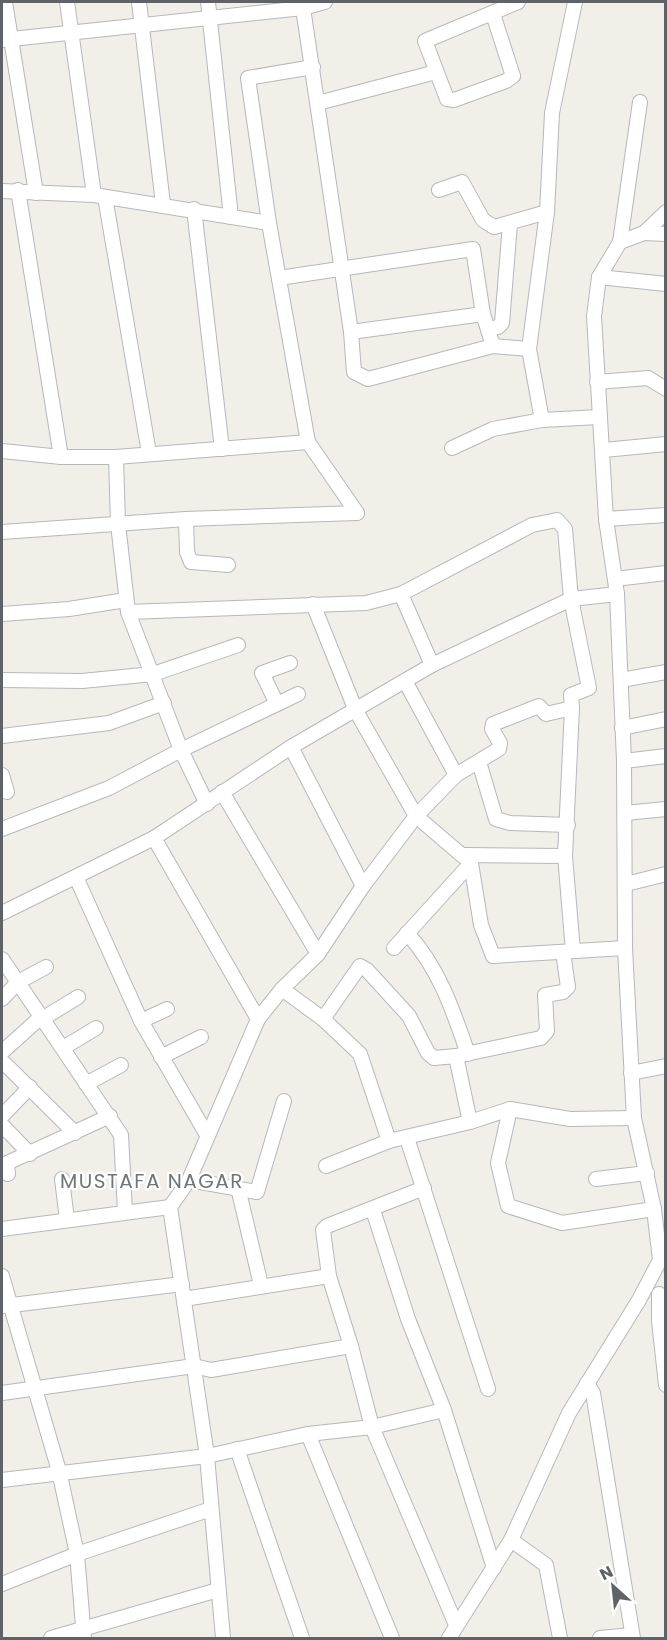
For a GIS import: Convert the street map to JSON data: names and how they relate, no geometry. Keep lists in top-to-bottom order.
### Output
{
  "districts": ["MUSTAFA NAGAR"],
  "north": "top left"
}
